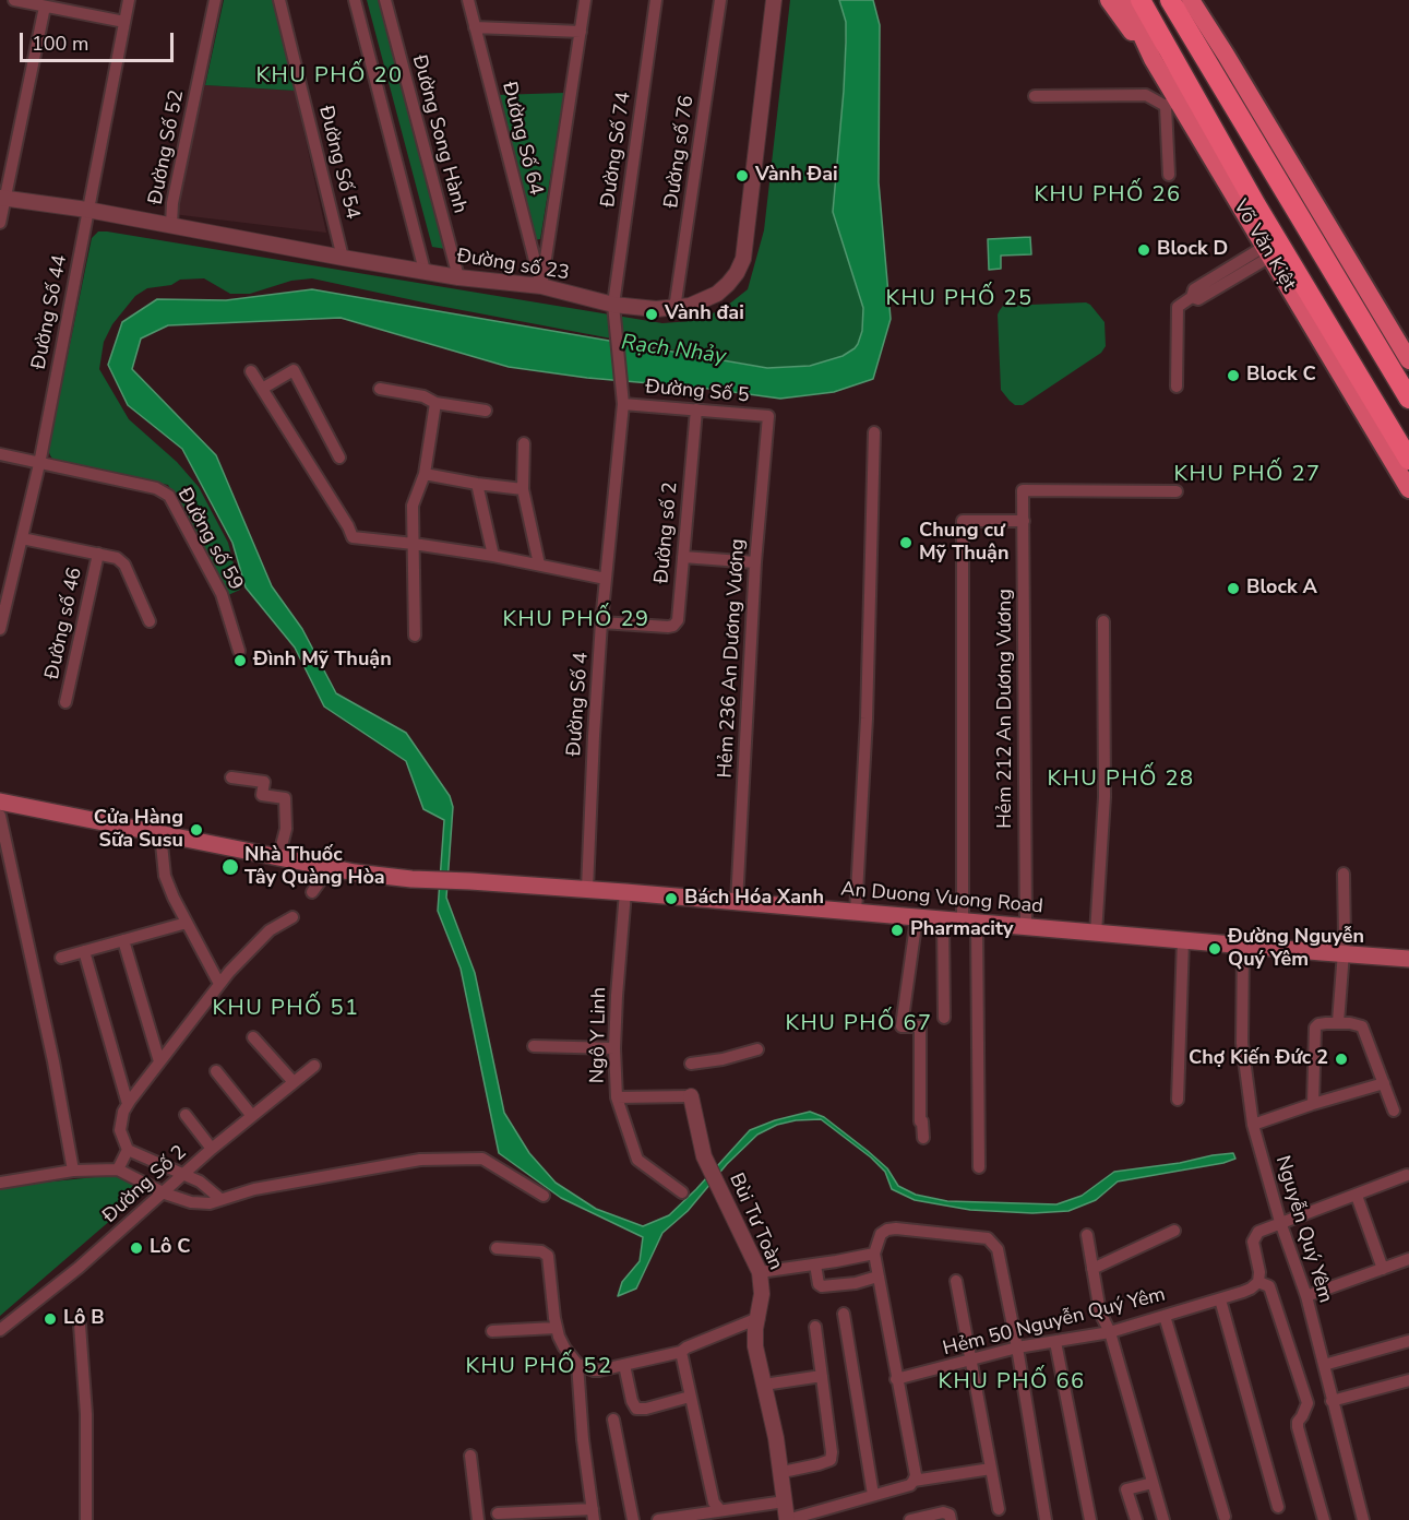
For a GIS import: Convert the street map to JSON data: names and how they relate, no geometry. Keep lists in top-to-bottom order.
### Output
{
  "streets": {
    "highway": ["Võ Văn Kiệt"],
    "main road": ["An Duong Vuong Road"],
    "street": [
      "Đường Song Hành",
      "Đường Số 64",
      "Đường Số 52",
      "Đường Số 74",
      "Đường số 76",
      "Đường Số 54",
      "Đường số 23",
      "Đường Số 44",
      "Đường Số 5",
      "Đường số 2",
      "Đường số 59",
      "Đường số 46",
      "Hẻm 236 An Dương Vương",
      "Đường Số 4",
      "Hẻm 212 An Dương Vương",
      "Ngô Y Linh",
      "Đường Số 2",
      "Bùi Tư Toàn",
      "Nguyễn Quý Yêm",
      "Hẻm 50 Nguyễn Quý Yêm"
    ]
  },
  "crossings": [
    ["Đường Song Hành", "Đường số 23"],
    ["Đường Số 64", "Đường số 23"],
    ["Đường Số 52", "Đường số 23"],
    ["Đường Số 74", "Đường số 23"],
    ["Đường Số 74", "Đường Số 5"],
    ["Đường Số 74", "Đường Số 4"],
    ["Đường số 76", "Đường số 23"],
    ["Đường Số 54", "Đường số 23"],
    ["Đường số 23", "Đường Số 44"],
    ["Đường Số 44", "Đường số 59"],
    ["Đường Số 5", "Đường số 2"],
    ["Đường Số 5", "Hẻm 236 An Dương Vương"],
    ["Đường Số 5", "Đường Số 4"],
    ["Đường số 2", "Đường Số 4"],
    ["Hẻm 236 An Dương Vương", "An Duong Vuong Road"],
    ["Đường Số 4", "An Duong Vuong Road"],
    ["Hẻm 212 An Dương Vương", "An Duong Vuong Road"],
    ["An Duong Vuong Road", "Ngô Y Linh"],
    ["An Duong Vuong Road", "Nguyễn Quý Yêm"]
  ],
  "districts": [
    "KHU PHỐ 20",
    "KHU PHỐ 26",
    "KHU PHỐ 25",
    "KHU PHỐ 27",
    "KHU PHỐ 29",
    "KHU PHỐ 28",
    "KHU PHỐ 51",
    "KHU PHỐ 67",
    "KHU PHỐ 52",
    "KHU PHỐ 66"
  ],
  "water": ["Rạch Nhảy"],
  "places": [
    "Vành Đai",
    "Block D",
    "Vành đai",
    "Block C",
    "Chung cư Mỹ Thuận",
    "Block A",
    "Đình Mỹ Thuận",
    "Cửa Hàng Sữa Susu",
    "Nhà Thuốc Tây Quàng Hòa",
    "Bách Hóa Xanh",
    "Pharmacity",
    "Đường Nguyễn Quý Yêm",
    "Chợ Kiến Đức 2",
    "Lô C",
    "Lô B"
  ],
  "scale_bar": "100 m"
}
